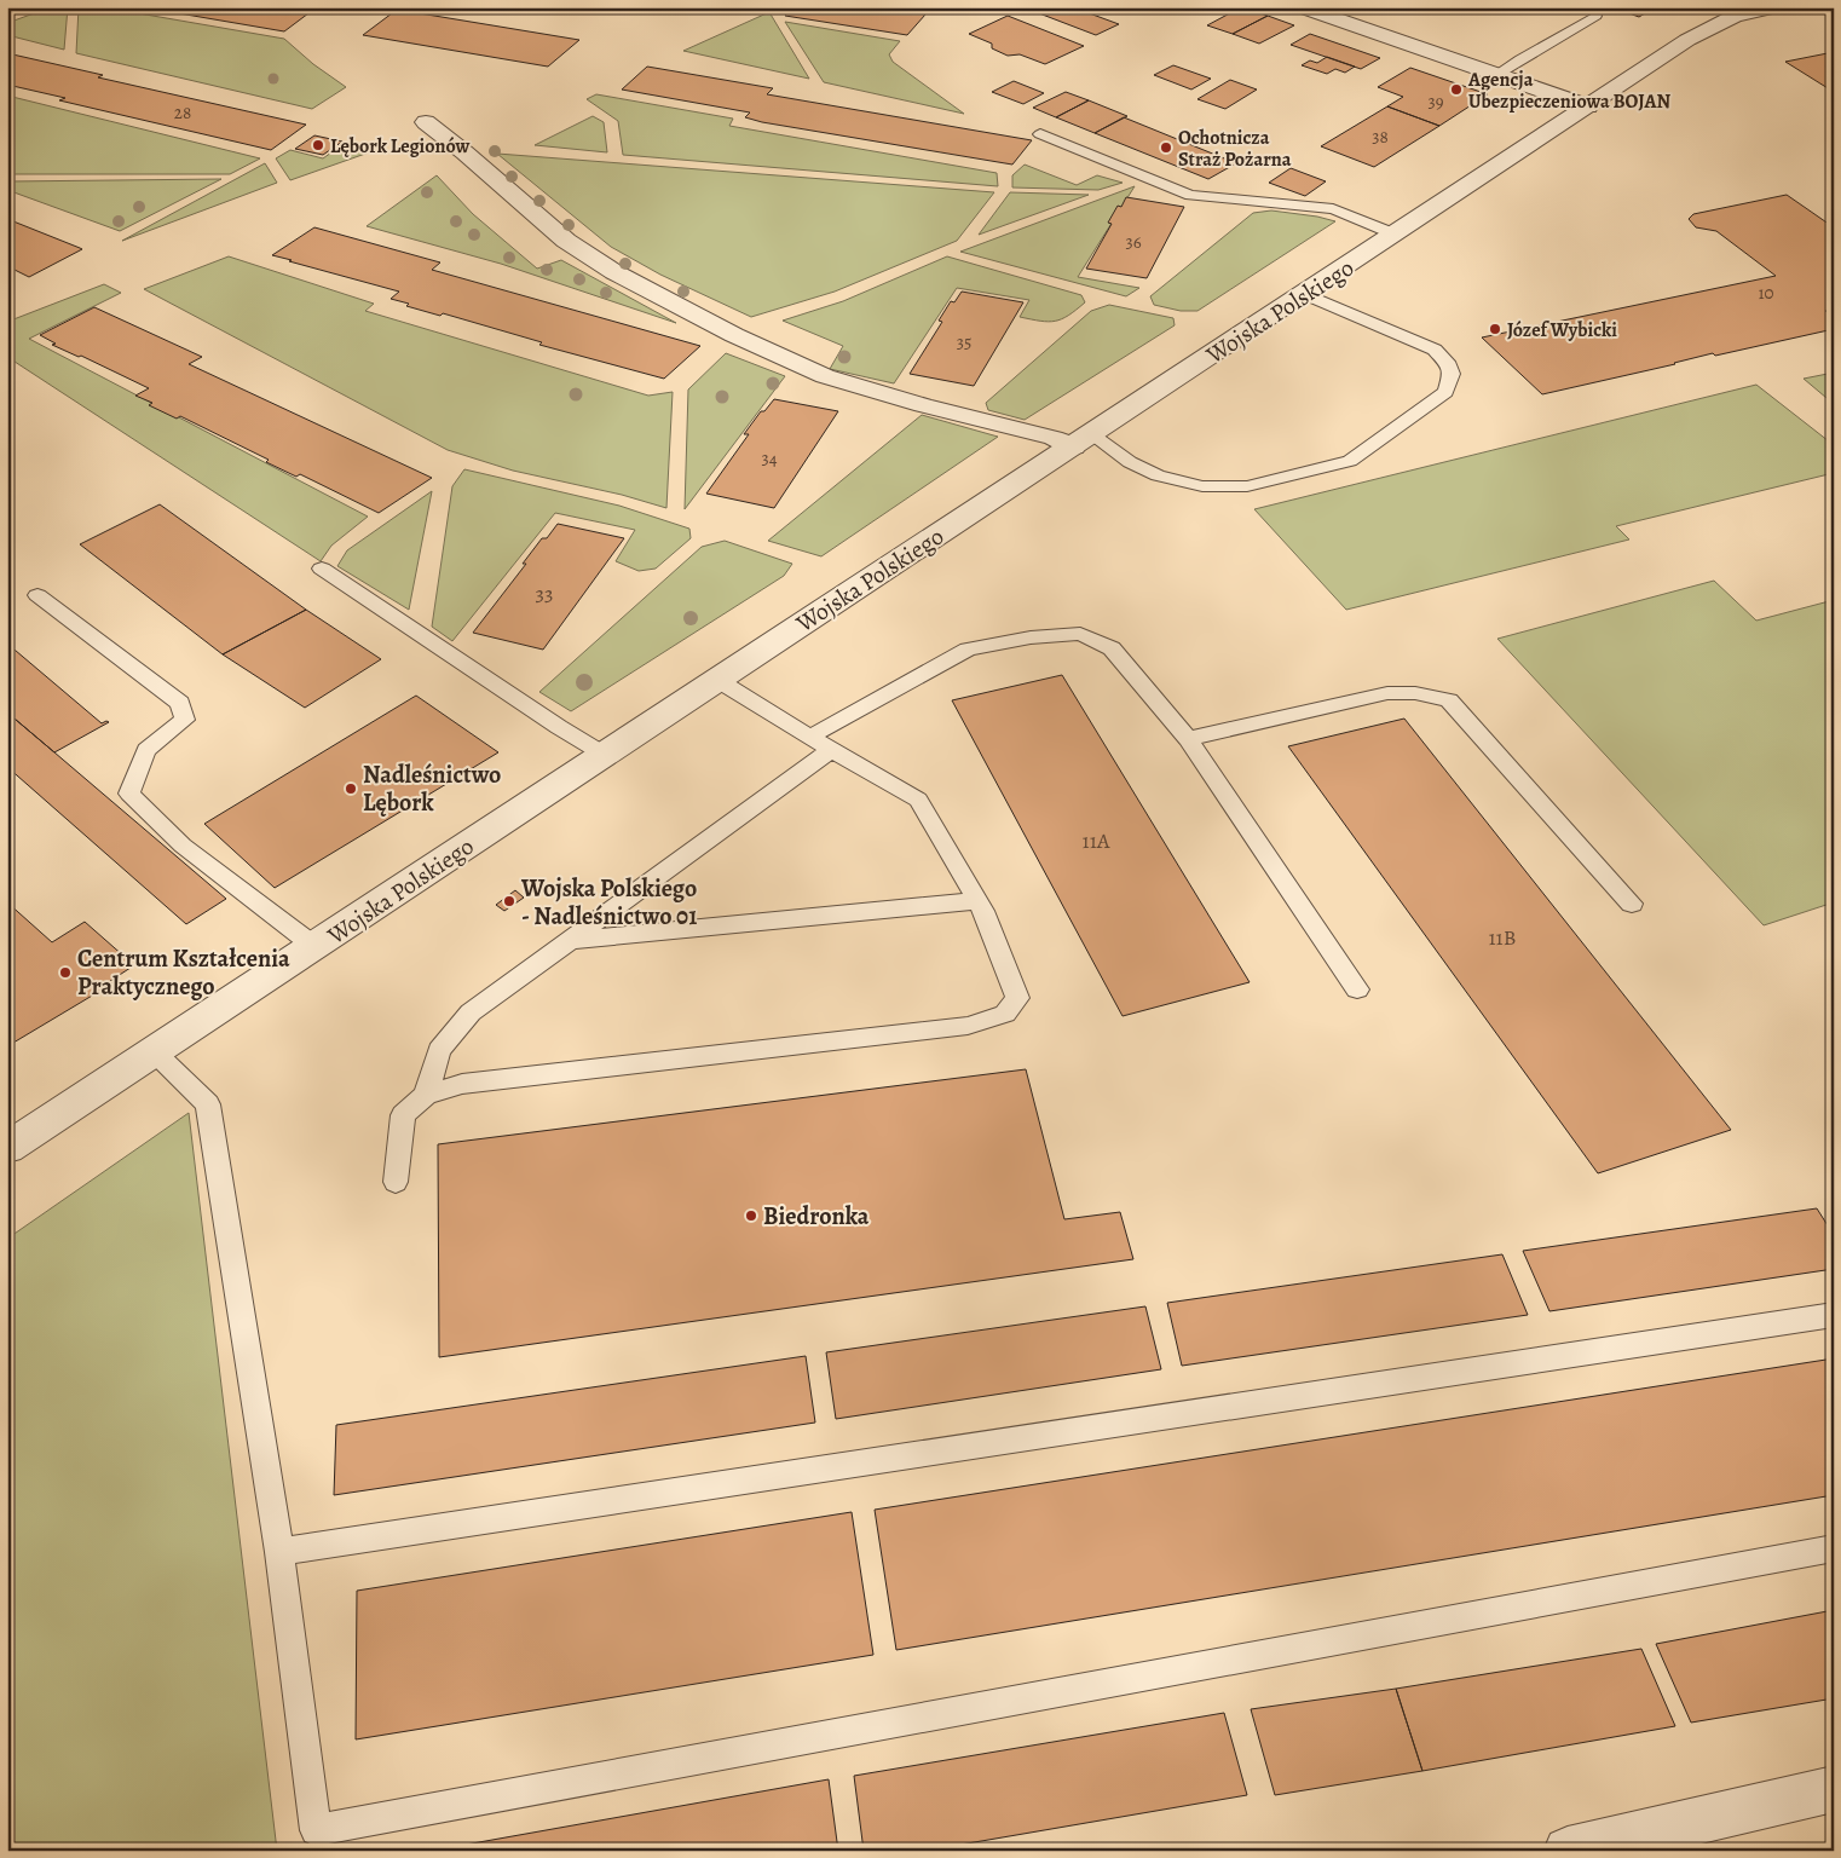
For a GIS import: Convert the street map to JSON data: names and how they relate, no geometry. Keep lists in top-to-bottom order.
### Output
{
  "streets": {
    "street": ["Wojska Polskiego"]
  },
  "places": [
    "Agencja Ubezpieczeniowa BOJAN",
    "Lębork Legionów",
    "Ochotnicza Straż Pożarna",
    "Józef Wybicki",
    "Nadleśnictwo Lębork",
    "Wojska Polskiego - Nadleśnictwo 01",
    "Centrum Kształcenia Praktycznego",
    "Biedronka"
  ],
  "house_numbers": [
    "39",
    "28",
    "38",
    "36",
    "10",
    "35",
    "34",
    "33",
    "11A",
    "11B"
  ]
}
